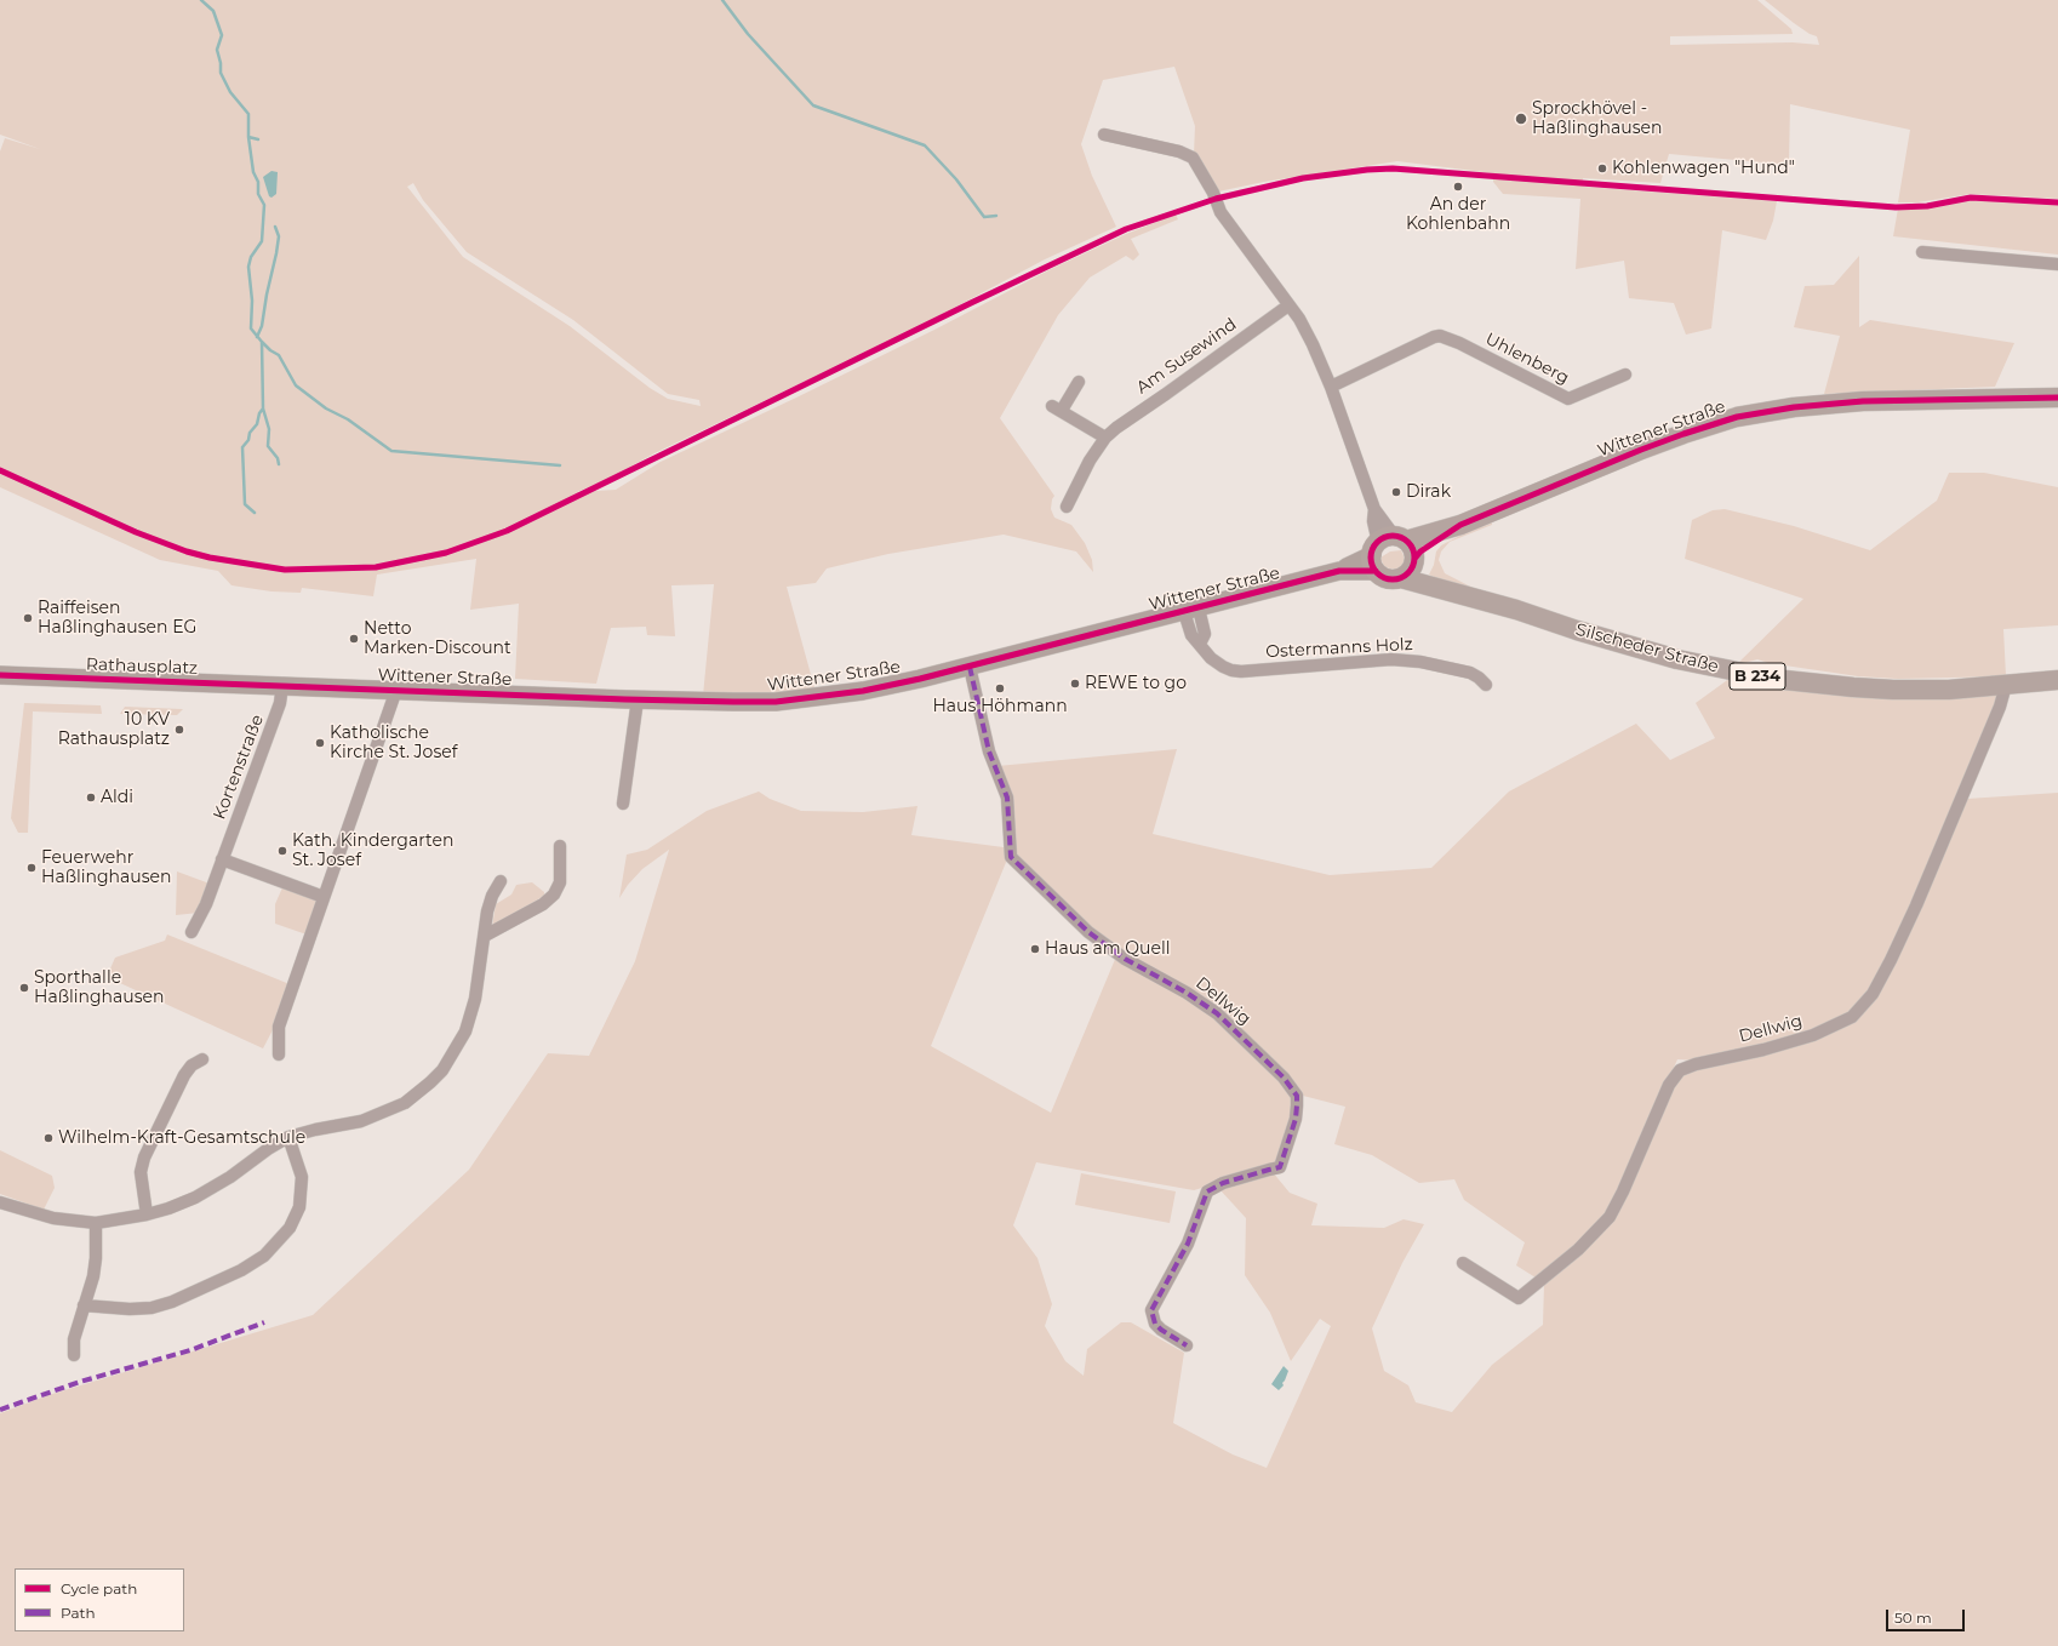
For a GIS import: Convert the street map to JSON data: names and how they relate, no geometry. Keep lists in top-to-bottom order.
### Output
{
  "streets": {
    "main road": [
      "Wittener Straße",
      "Silscheder Straße",
      "Rathausplatz",
      "B 234"
    ],
    "street": [
      "Am Susewind",
      "Uhlenberg",
      "Ostermanns Holz",
      "Kortenstraße",
      "Dellwig"
    ]
  },
  "crossings": [
    ["Wittener Straße", "Ostermanns Holz"],
    ["Wittener Straße", "Silscheder Straße"],
    ["Wittener Straße", "Rathausplatz"],
    ["Wittener Straße", "Kortenstraße"],
    ["Wittener Straße", "Dellwig"],
    ["Silscheder Straße", "Dellwig"],
    ["Rathausplatz", "Kortenstraße"]
  ],
  "places": [
    "Sprockhövel - Haßlinghausen",
    "Kohlenwagen \"Hund\"",
    "An der Kohlenbahn",
    "Dirak",
    "Raiffeisen Haßlinghausen EG",
    "Netto Marken-Discount",
    "REWE to go",
    "Haus Höhmann",
    "10 KV Rathausplatz",
    "Katholische Kirche St. Josef",
    "Aldi",
    "Kath. Kindergarten St. Josef",
    "Feuerwehr Haßlinghausen",
    "Haus am Quell",
    "Sporthalle Haßlinghausen",
    "Wilhelm-Kraft-Gesamtschule"
  ],
  "legend": ["Cycle path", "Path"],
  "scale_bar": "50 m"
}
